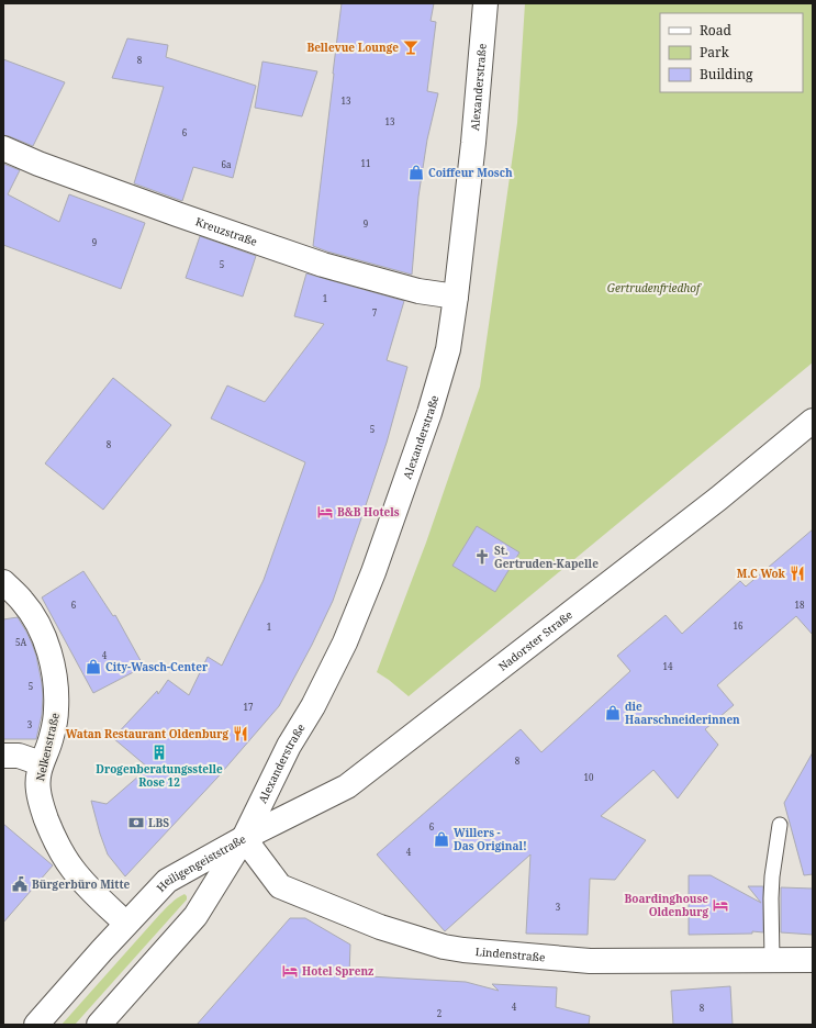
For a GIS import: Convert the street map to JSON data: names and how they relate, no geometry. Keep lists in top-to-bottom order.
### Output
{
  "streets": {
    "street": [
      "Alexanderstraße",
      "Kreuzstraße",
      "Nadorster Straße",
      "Nelkenstraße",
      "Heiligengeiststraße",
      "Lindenstraße"
    ]
  },
  "crossings": [
    ["Alexanderstraße", "Kreuzstraße"],
    ["Alexanderstraße", "Nadorster Straße"],
    ["Alexanderstraße", "Heiligengeiststraße"],
    ["Alexanderstraße", "Lindenstraße"],
    ["Nadorster Straße", "Heiligengeiststraße"],
    ["Nadorster Straße", "Lindenstraße"],
    ["Nelkenstraße", "Heiligengeiststraße"],
    ["Heiligengeiststraße", "Lindenstraße"]
  ],
  "parks": ["Gertrudenfriedhof"],
  "places": {
    "bar": ["Bellevue Lounge"],
    "shop": [
      "Coiffeur Mosch",
      "City-Wasch-Center",
      "die Haarschneiderinnen",
      "Willers - Das Original!"
    ],
    "hotel": ["B&B Hotels", "Boardinghouse Oldenburg", "Hotel Sprenz"],
    "church": ["St. Gertruden-Kapelle"],
    "restaurant": ["M.C Wok", "Watan Restaurant Oldenburg"],
    "building": ["Drogenberatungsstelle Rose 12"],
    "bank": ["LBS"],
    "public building": ["Bürgerbüro Mitte"]
  },
  "house_numbers": [
    "8",
    "13",
    "13",
    "6",
    "11",
    "6a",
    "9",
    "9",
    "5",
    "1",
    "7",
    "5",
    "8",
    "6",
    "18",
    "16",
    "1",
    "5A",
    "4",
    "14",
    "5",
    "17",
    "3",
    "8",
    "10",
    "6",
    "4",
    "3",
    "4",
    "8",
    "2"
  ],
  "legend": ["Road", "Park", "Building"]
}
